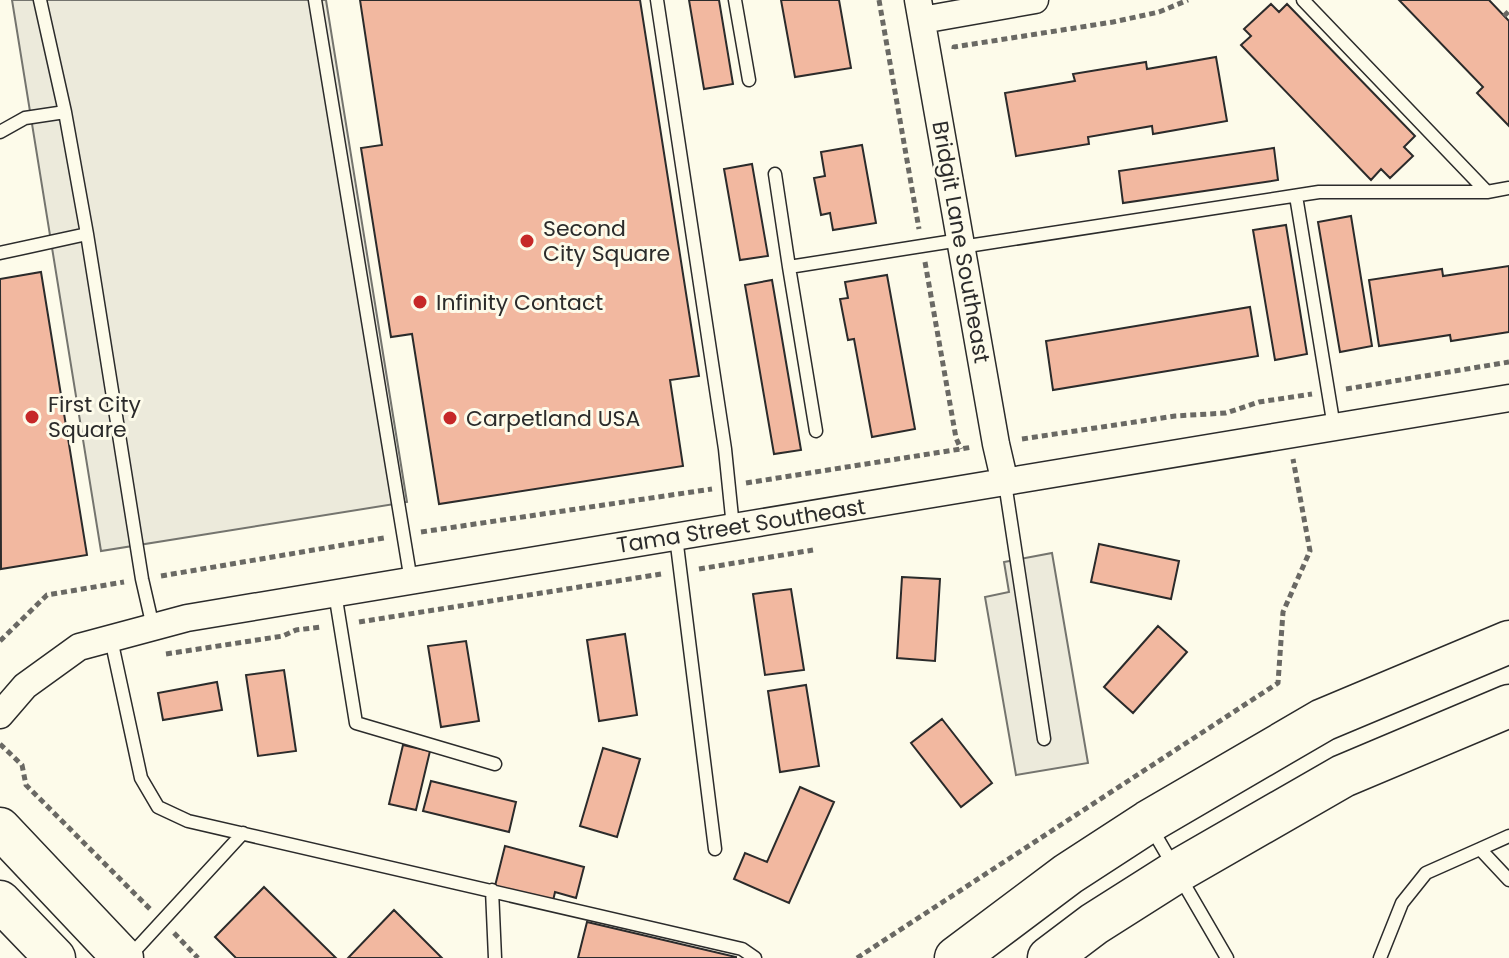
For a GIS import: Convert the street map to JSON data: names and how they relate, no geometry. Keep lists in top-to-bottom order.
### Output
{
  "streets": {
    "street": ["Bridgit Lane Southeast", "Tama Street Southeast"]
  },
  "crossings": [
    ["Bridgit Lane Southeast", "Tama Street Southeast"]
  ],
  "places": [
    "Second City Square",
    "Infinity Contact",
    "First City Square",
    "Carpetland USA"
  ]
}
